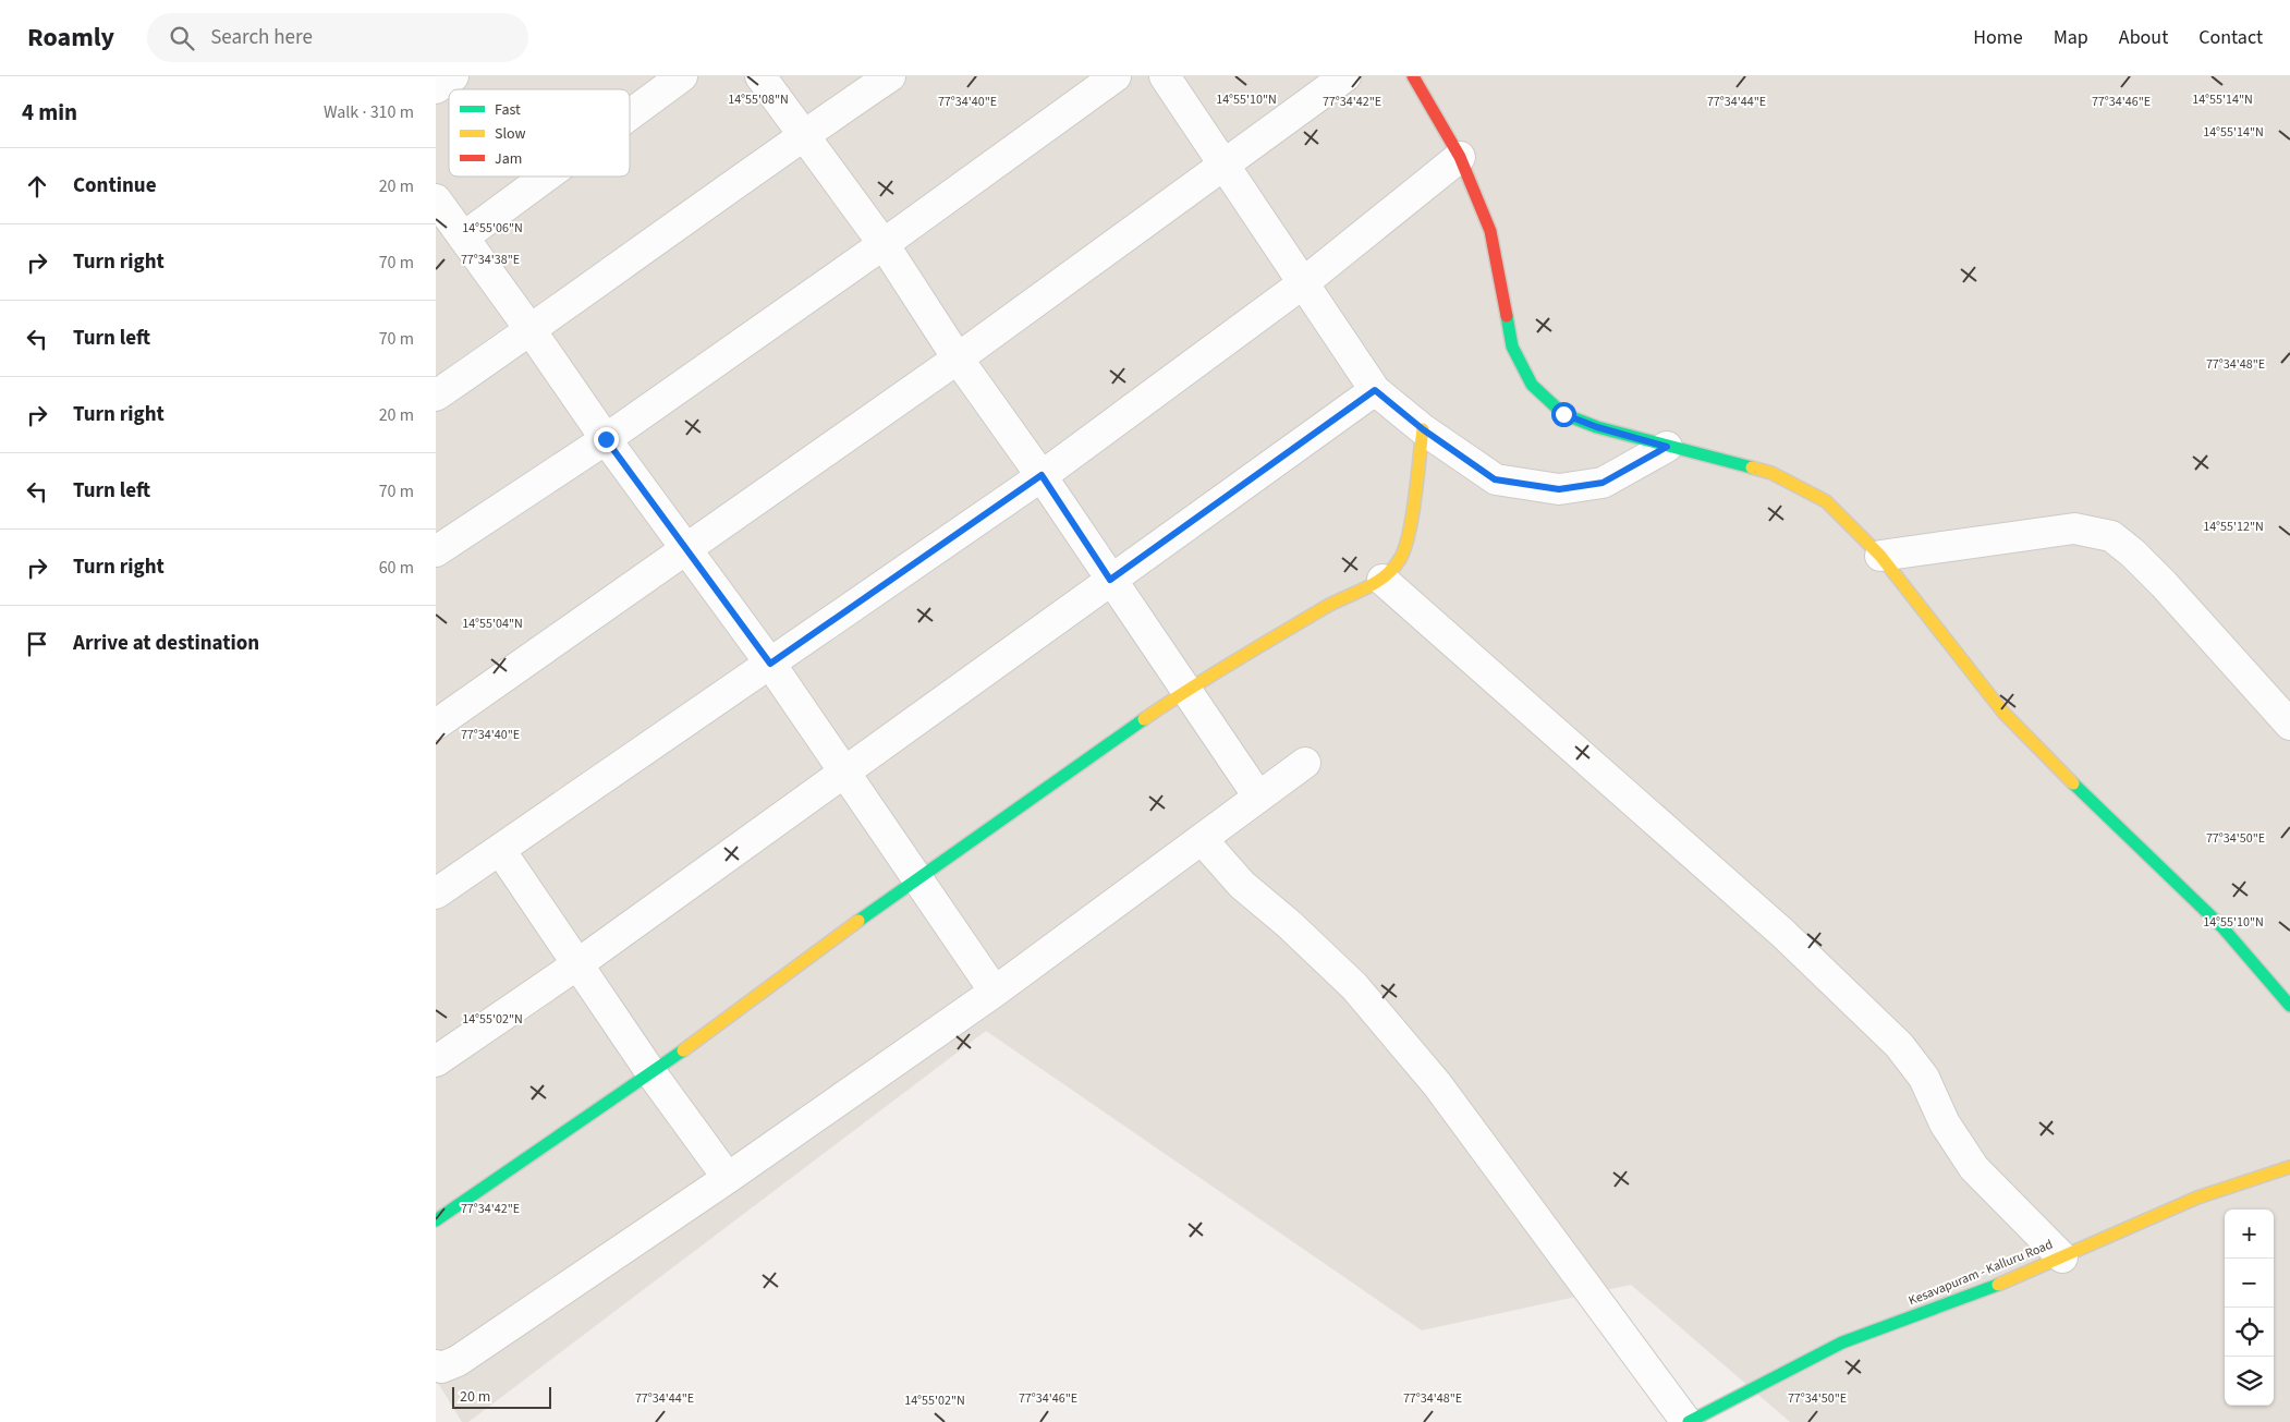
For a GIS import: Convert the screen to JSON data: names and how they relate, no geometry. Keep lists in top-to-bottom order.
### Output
{
  "streets": {
    "street": ["Kesavapuram - Kalluru Road"]
  },
  "legend": ["Fast", "Slow", "Jam"],
  "scale_bar": "20 m",
  "page": {
    "header": "Roamly",
    "search": "Search here",
    "nav": [
      "Home",
      "Map",
      "About",
      "Contact"
    ],
    "heading": ["4 min", "Walk · 310 m"],
    "list": [
      ["Continue", "20 m"],
      ["Turn right", "70 m"],
      ["Turn left", "70 m"],
      ["Turn right", "20 m"],
      ["Turn left", "70 m"],
      ["Turn right", "60 m"],
      "Arrive at destination"
    ],
    "map_buttons": ["+", "−"],
    "scale": "20 m"
  },
  "coordinates": [
    "14°55'08\"N",
    "14°55'10\"N",
    "14°55'14\"N",
    "77°34'40\"E",
    "77°34'42\"E",
    "77°34'44\"E",
    "77°34'46\"E",
    "14°55'06\"N",
    "77°34'38\"E",
    "77°34'48\"E",
    "14°55'12\"N",
    "14°55'04\"N",
    "77°34'50\"E",
    "14°55'02\"N"
  ]
}
